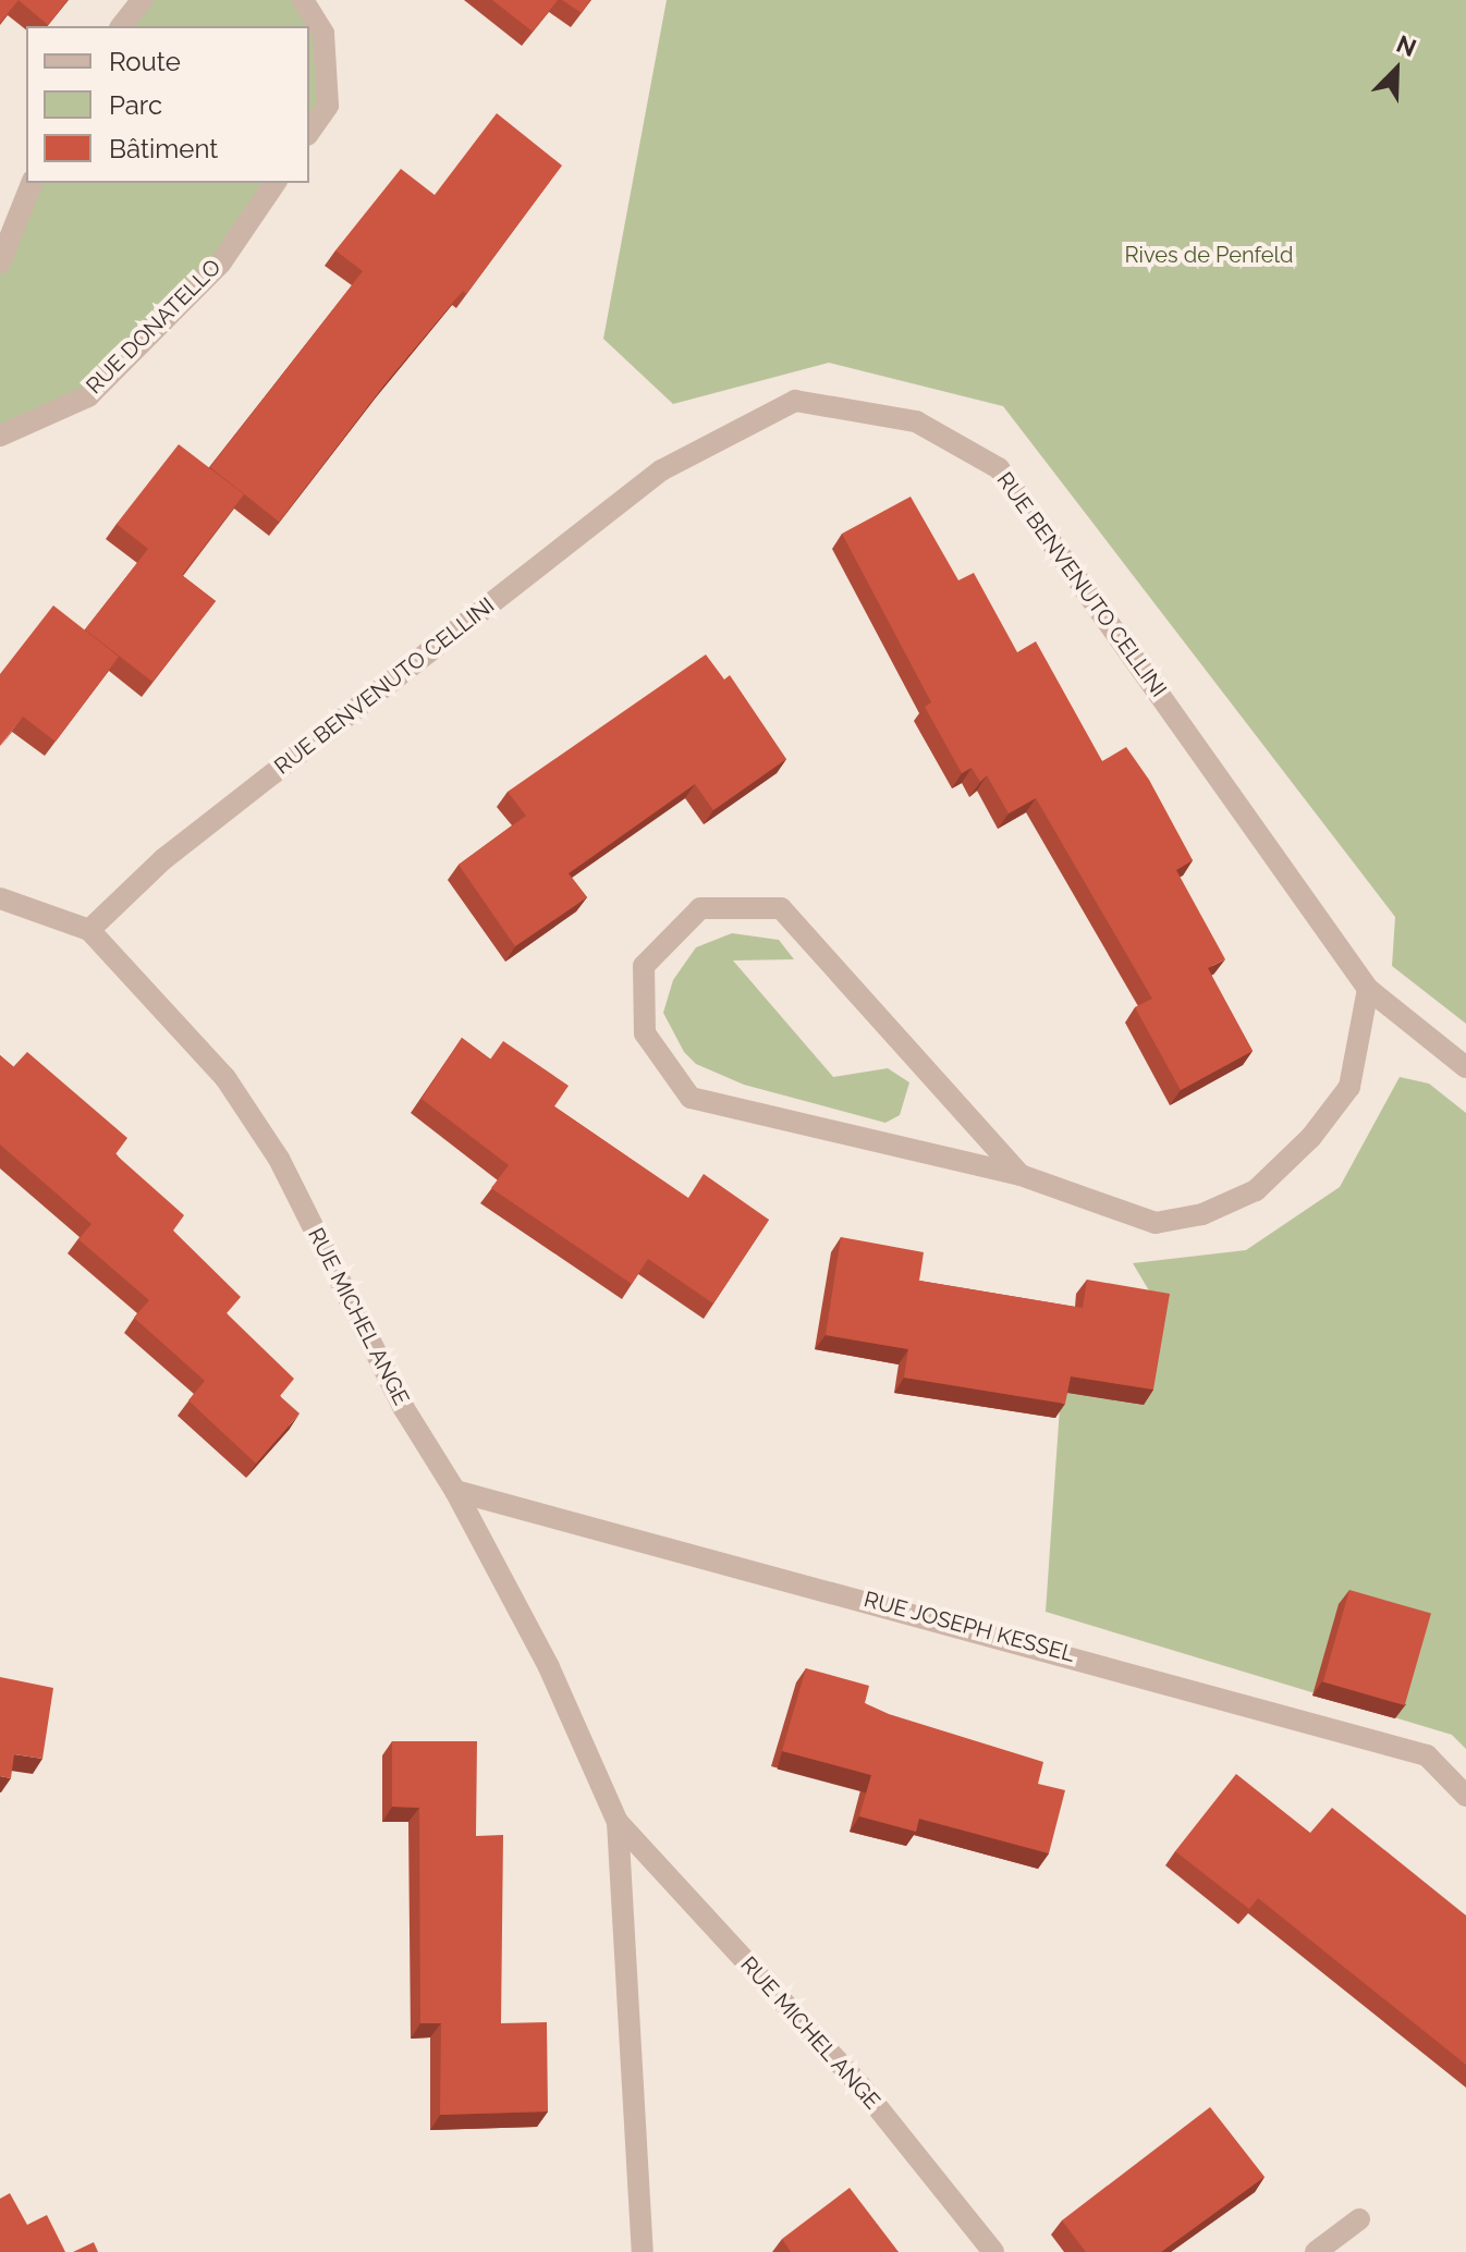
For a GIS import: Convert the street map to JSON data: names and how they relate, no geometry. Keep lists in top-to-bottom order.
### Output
{
  "streets": {
    "street": [
      "RUE DONATELLO",
      "RUE BENVENUTO CELLINI",
      "RUE MICHEL ANGE",
      "RUE JOSEPH KESSEL"
    ]
  },
  "crossings": [
    ["RUE BENVENUTO CELLINI", "RUE MICHEL ANGE"],
    ["RUE MICHEL ANGE", "RUE JOSEPH KESSEL"]
  ],
  "parks": ["Rives de Penfeld"],
  "legend": ["Route", "Parc", "Bâtiment"],
  "north": "top right"
}
